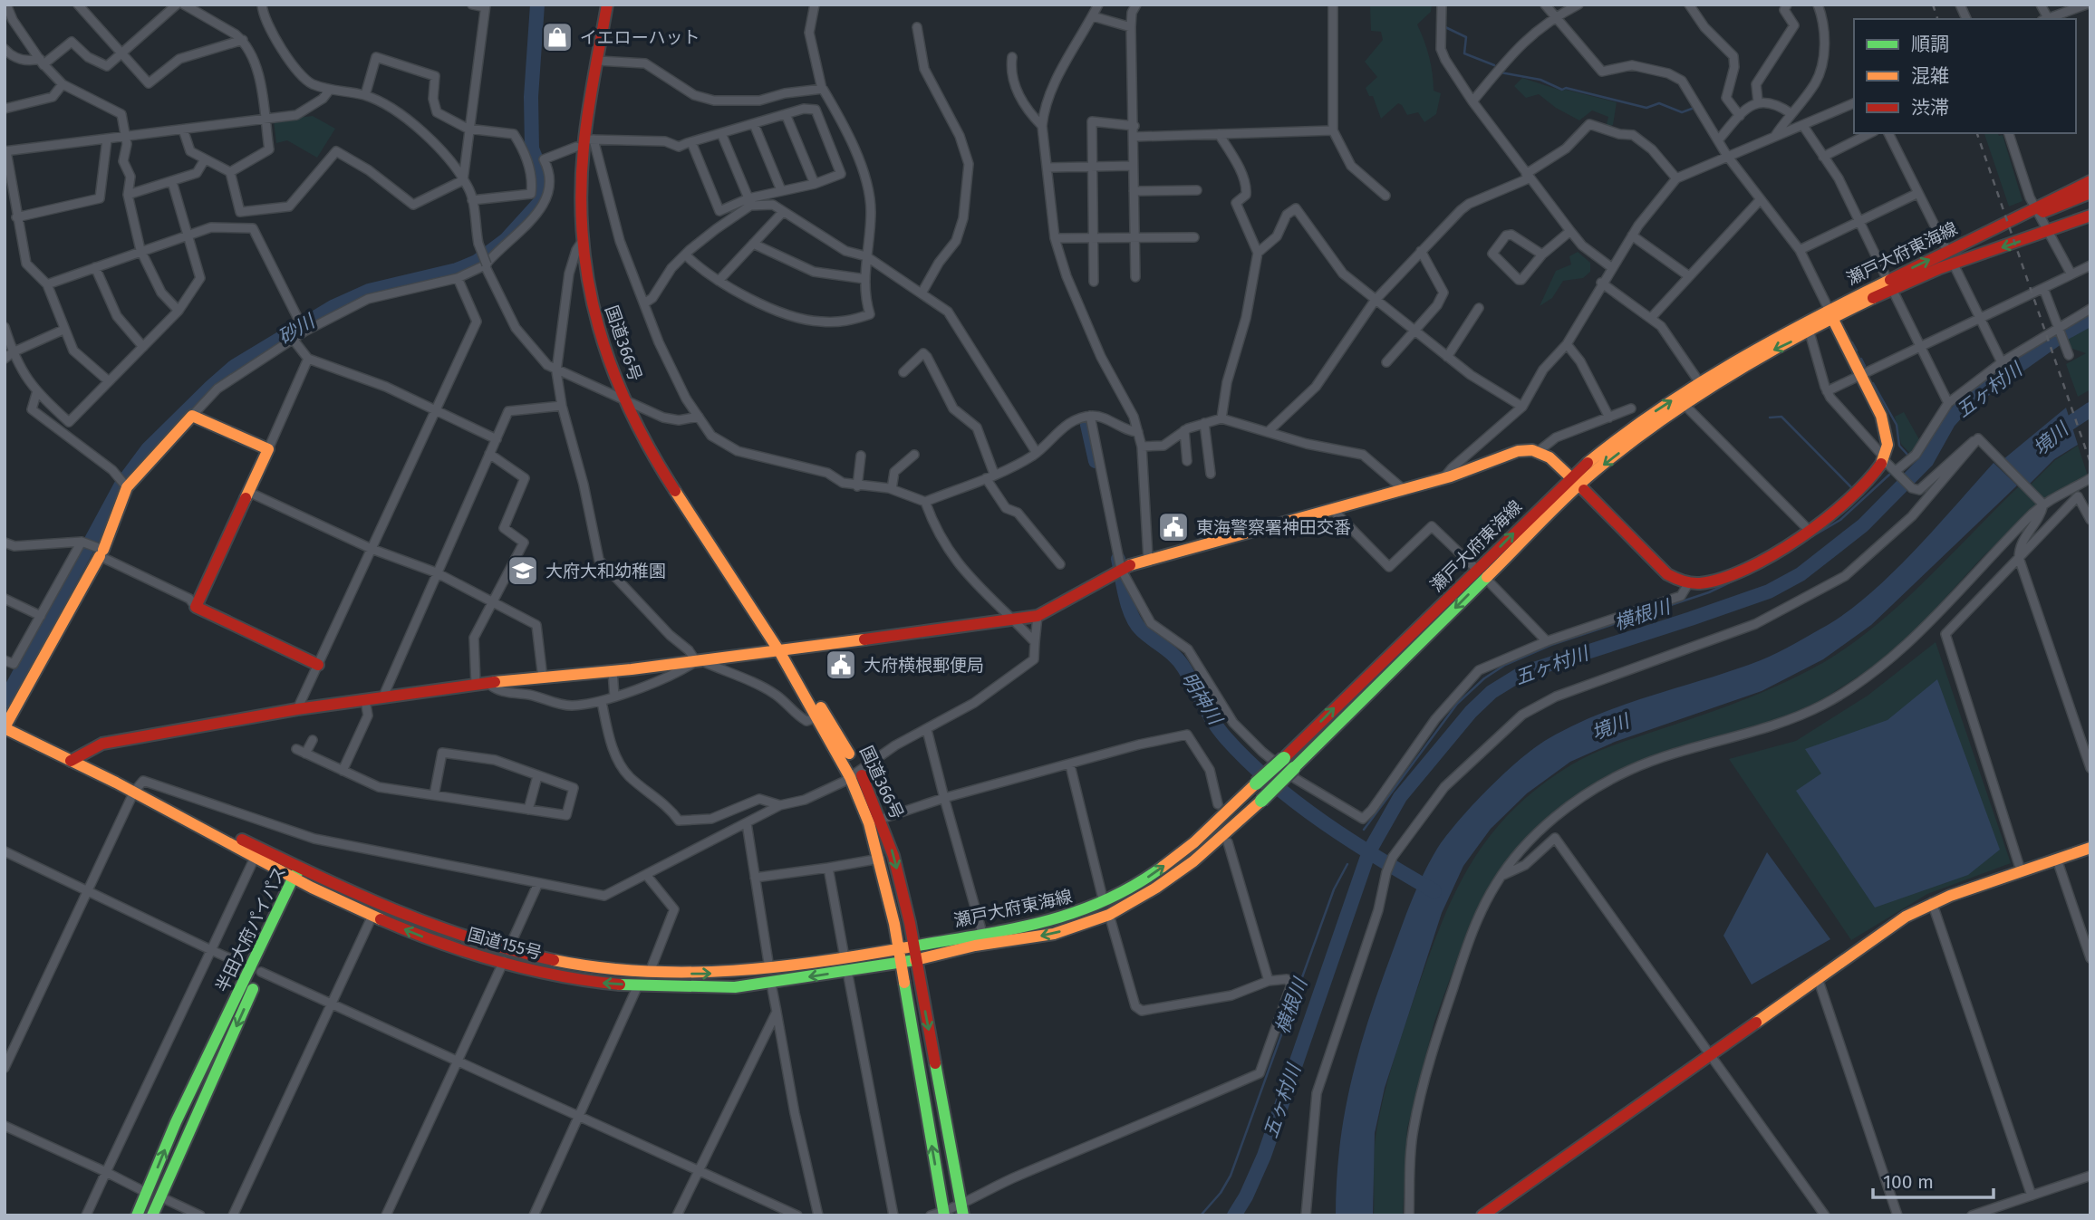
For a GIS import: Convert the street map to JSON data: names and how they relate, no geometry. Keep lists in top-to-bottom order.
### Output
{
  "streets": {
    "main road": [
      "瀬戸大府東海線",
      "国道366号",
      "半田大府パイパス",
      "国道155号"
    ]
  },
  "crossings": [
    ["瀬戸大府東海線", "国道366号"],
    ["瀬戸大府東海線", "国道155号"],
    ["国道366号", "国道155号"],
    ["半田大府パイパス", "国道155号"]
  ],
  "water": [
    "砂川",
    "五ヶ村川",
    "境川",
    "横根川",
    "明神川"
  ],
  "places": {
    "shop": ["イエローハット"],
    "public building": ["東海警察署神田交番", "大府横根郵便局"],
    "school or university": ["大府大和幼稚園"]
  },
  "legend": ["順調", "混雑", "渋滞"],
  "scale_bar": "100 m"
}
